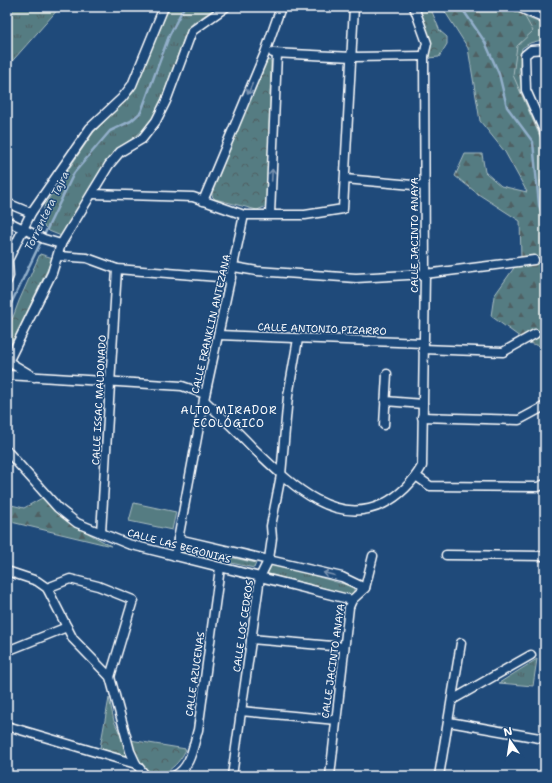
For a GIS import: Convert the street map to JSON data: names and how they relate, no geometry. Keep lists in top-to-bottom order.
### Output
{
  "streets": {
    "street": [
      "CALLE JACINTO ANAYA",
      "CALLE FRANKLIN ANTEZANA",
      "CALLE ANTONIO PIZARRO",
      "CALLE ISSAC MALDONADO",
      "CALLE LAS BEGONIAS",
      "CALLE LOS CEDROS",
      "CALLE AZUCENAS"
    ]
  },
  "crossings": [
    ["CALLE JACINTO ANAYA", "CALLE ANTONIO PIZARRO"],
    ["CALLE JACINTO ANAYA", "CALLE LAS BEGONIAS"],
    ["CALLE FRANKLIN ANTEZANA", "CALLE ANTONIO PIZARRO"],
    ["CALLE FRANKLIN ANTEZANA", "CALLE LAS BEGONIAS"],
    ["CALLE ANTONIO PIZARRO", "CALLE LOS CEDROS"],
    ["CALLE ISSAC MALDONADO", "CALLE LAS BEGONIAS"],
    ["CALLE LAS BEGONIAS", "CALLE LOS CEDROS"],
    ["CALLE LAS BEGONIAS", "CALLE AZUCENAS"]
  ],
  "districts": ["ALTO MIRADOR ECOLÓGICO"],
  "water": ["Torrentera Tajra"],
  "north": "top"
}
